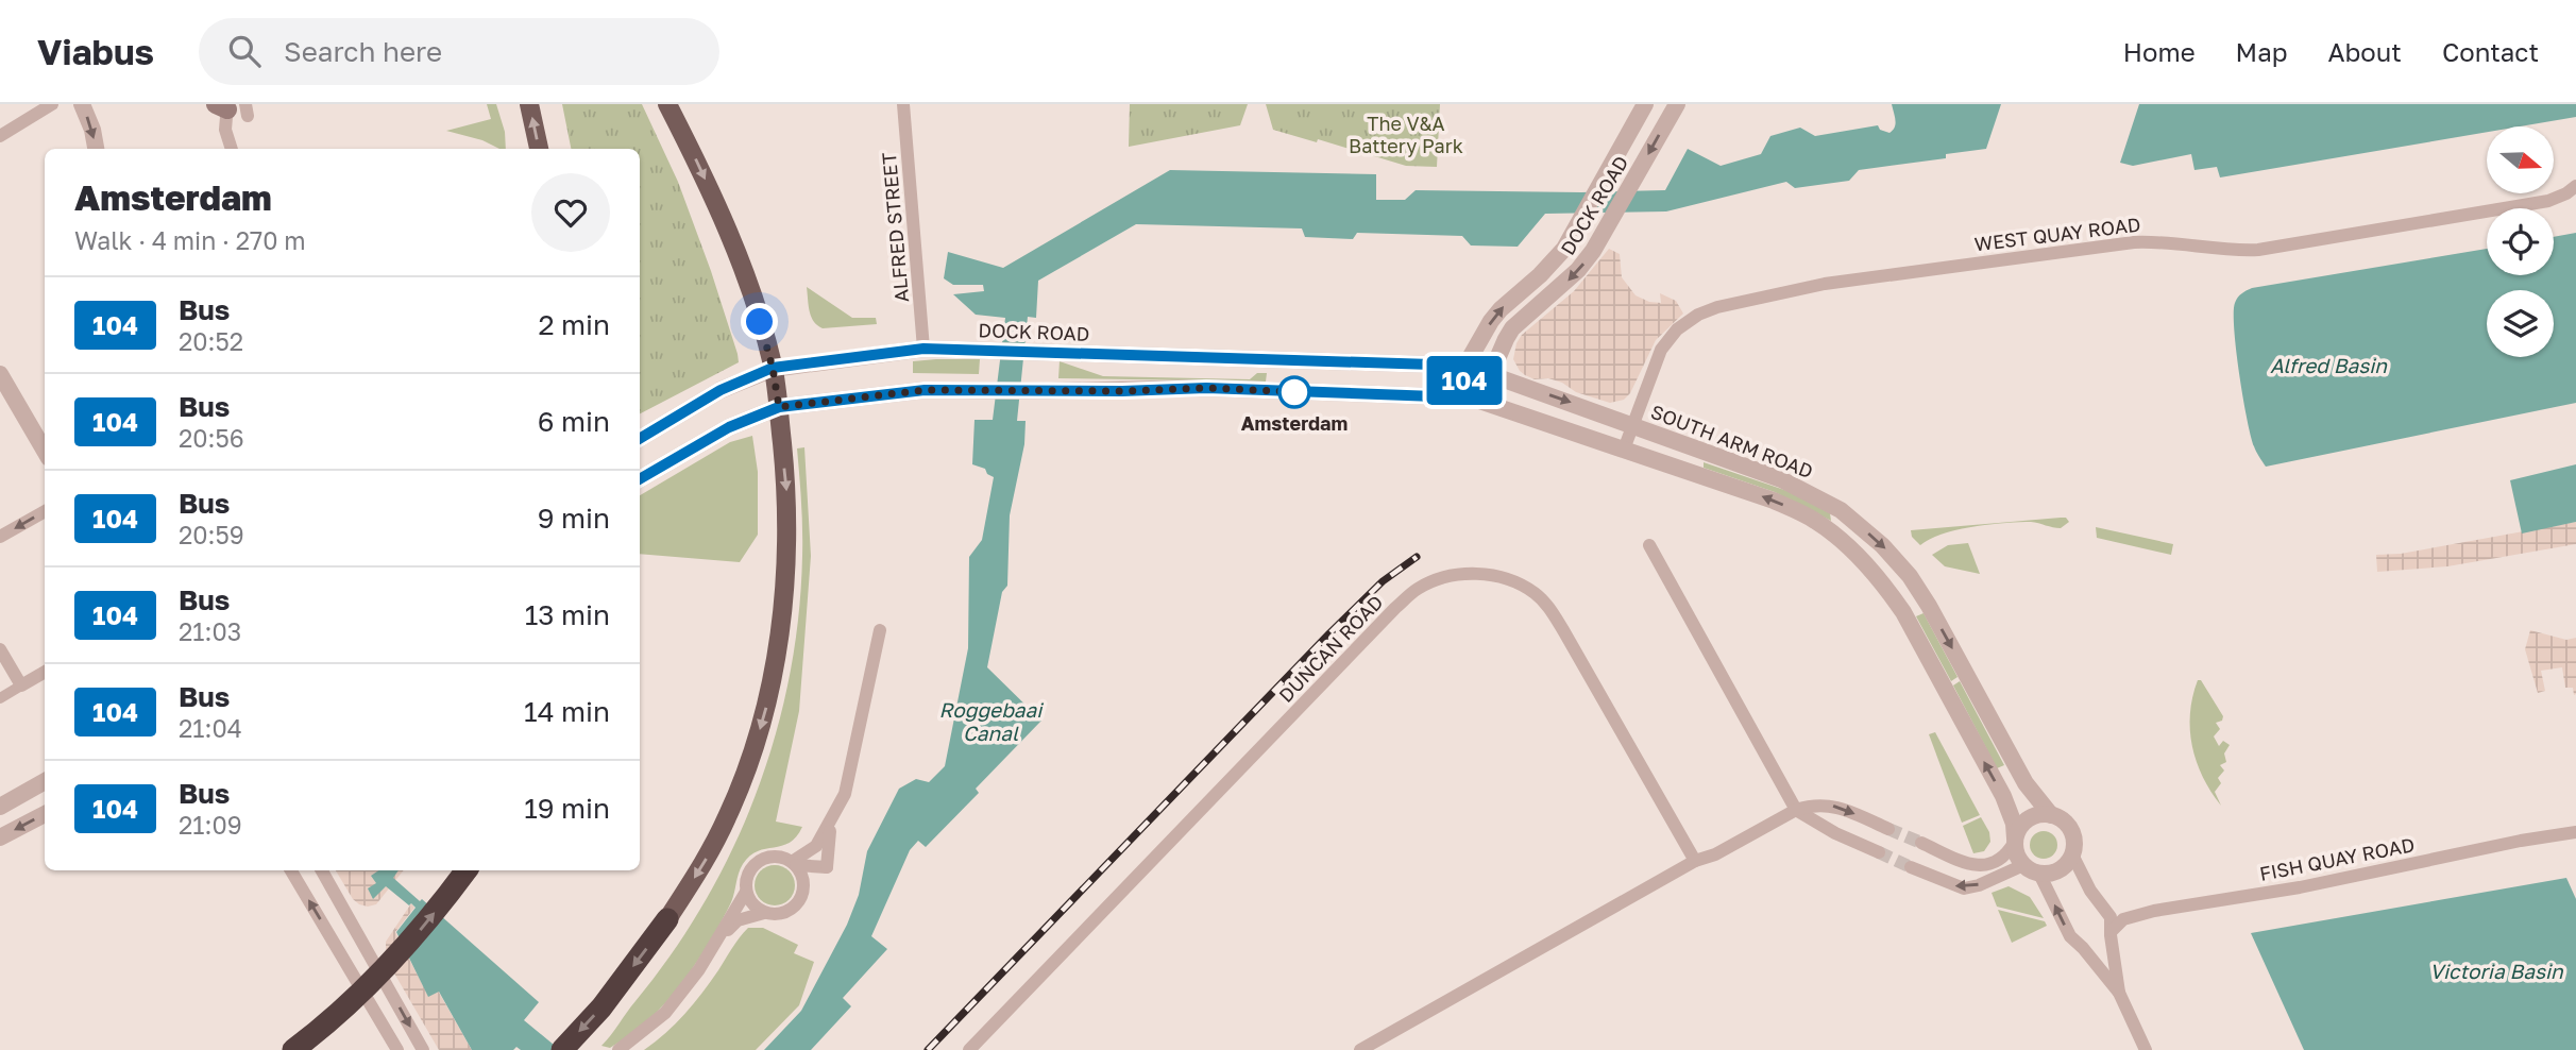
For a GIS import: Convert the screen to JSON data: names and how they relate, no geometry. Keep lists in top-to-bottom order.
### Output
{
  "streets": {
    "street": [
      "DOCK ROAD",
      "ALFRED STREET",
      "WEST QUAY ROAD",
      "SOUTH ARM ROAD",
      "DUNCAN ROAD",
      "FISH QUAY ROAD"
    ]
  },
  "crossings": [
    ["DOCK ROAD", "ALFRED STREET"],
    ["DOCK ROAD", "SOUTH ARM ROAD"],
    ["WEST QUAY ROAD", "SOUTH ARM ROAD"]
  ],
  "water": ["Alfred Basin", "Roggebaai Canal", "Victoria Basin"],
  "parks": ["The V&A Battery Park"],
  "places": ["Amsterdam"],
  "lines": ["bus line 104"],
  "north": "right",
  "page": {
    "header": "Viabus",
    "search": "Search here",
    "nav": [
      "Home",
      "Map",
      "About",
      "Contact"
    ],
    "on_map": "104",
    "heading": ["Amsterdam", "Walk · 4 min · 270 m"],
    "list": [
      {
        "mark": "104",
        "name": "Bus",
        "note": "20:52",
        "value": "2 min"
      },
      {
        "mark": "104",
        "name": "Bus",
        "note": "20:56",
        "value": "6 min"
      },
      {
        "mark": "104",
        "name": "Bus",
        "note": "20:59",
        "value": "9 min"
      },
      {
        "mark": "104",
        "name": "Bus",
        "note": "21:03",
        "value": "13 min"
      },
      {
        "mark": "104",
        "name": "Bus",
        "note": "21:04",
        "value": "14 min"
      },
      {
        "mark": "104",
        "name": "Bus",
        "note": "21:09",
        "value": "19 min"
      }
    ]
  }
}
